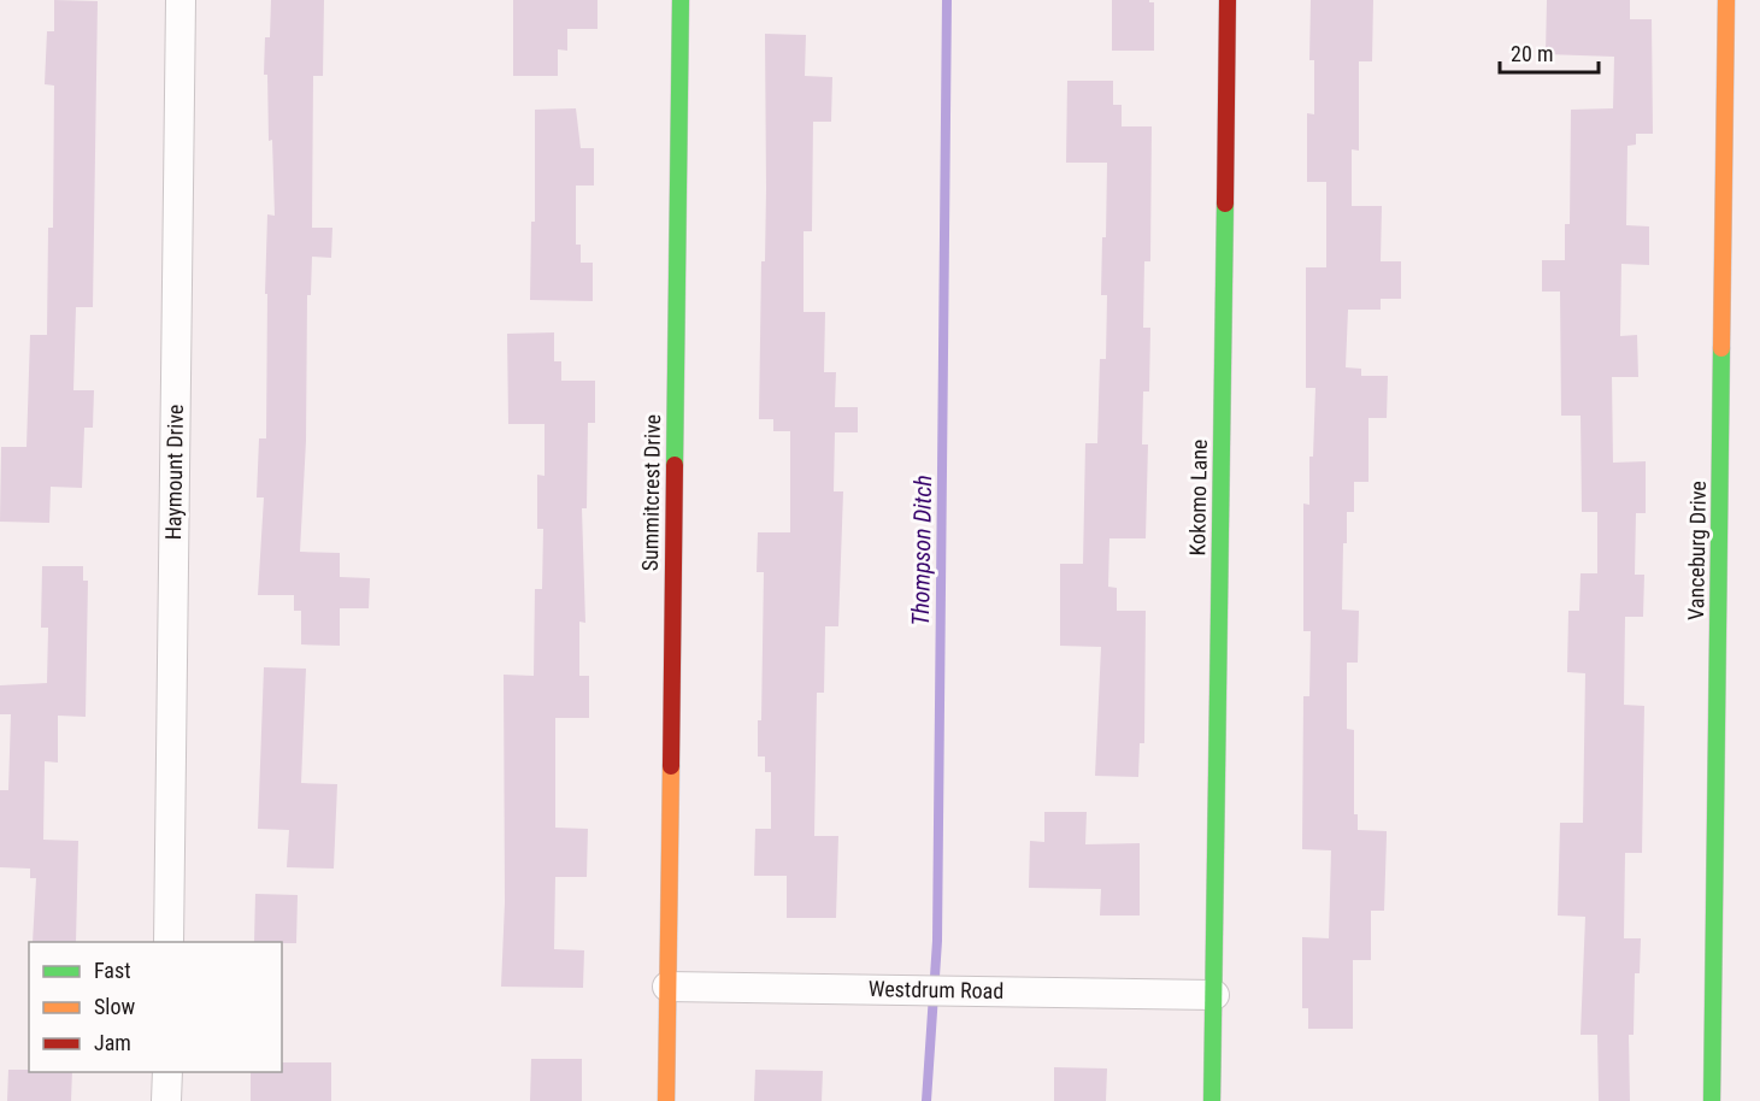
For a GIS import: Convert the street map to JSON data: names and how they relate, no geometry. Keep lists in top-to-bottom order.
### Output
{
  "streets": {
    "street": [
      "Haymount Drive",
      "Summitcrest Drive",
      "Kokomo Lane",
      "Vanceburg Drive",
      "Westdrum Road"
    ]
  },
  "crossings": [
    ["Summitcrest Drive", "Westdrum Road"],
    ["Kokomo Lane", "Westdrum Road"]
  ],
  "water": ["Thompson Ditch"],
  "legend": ["Fast", "Slow", "Jam"],
  "scale_bar": "20 m"
}
